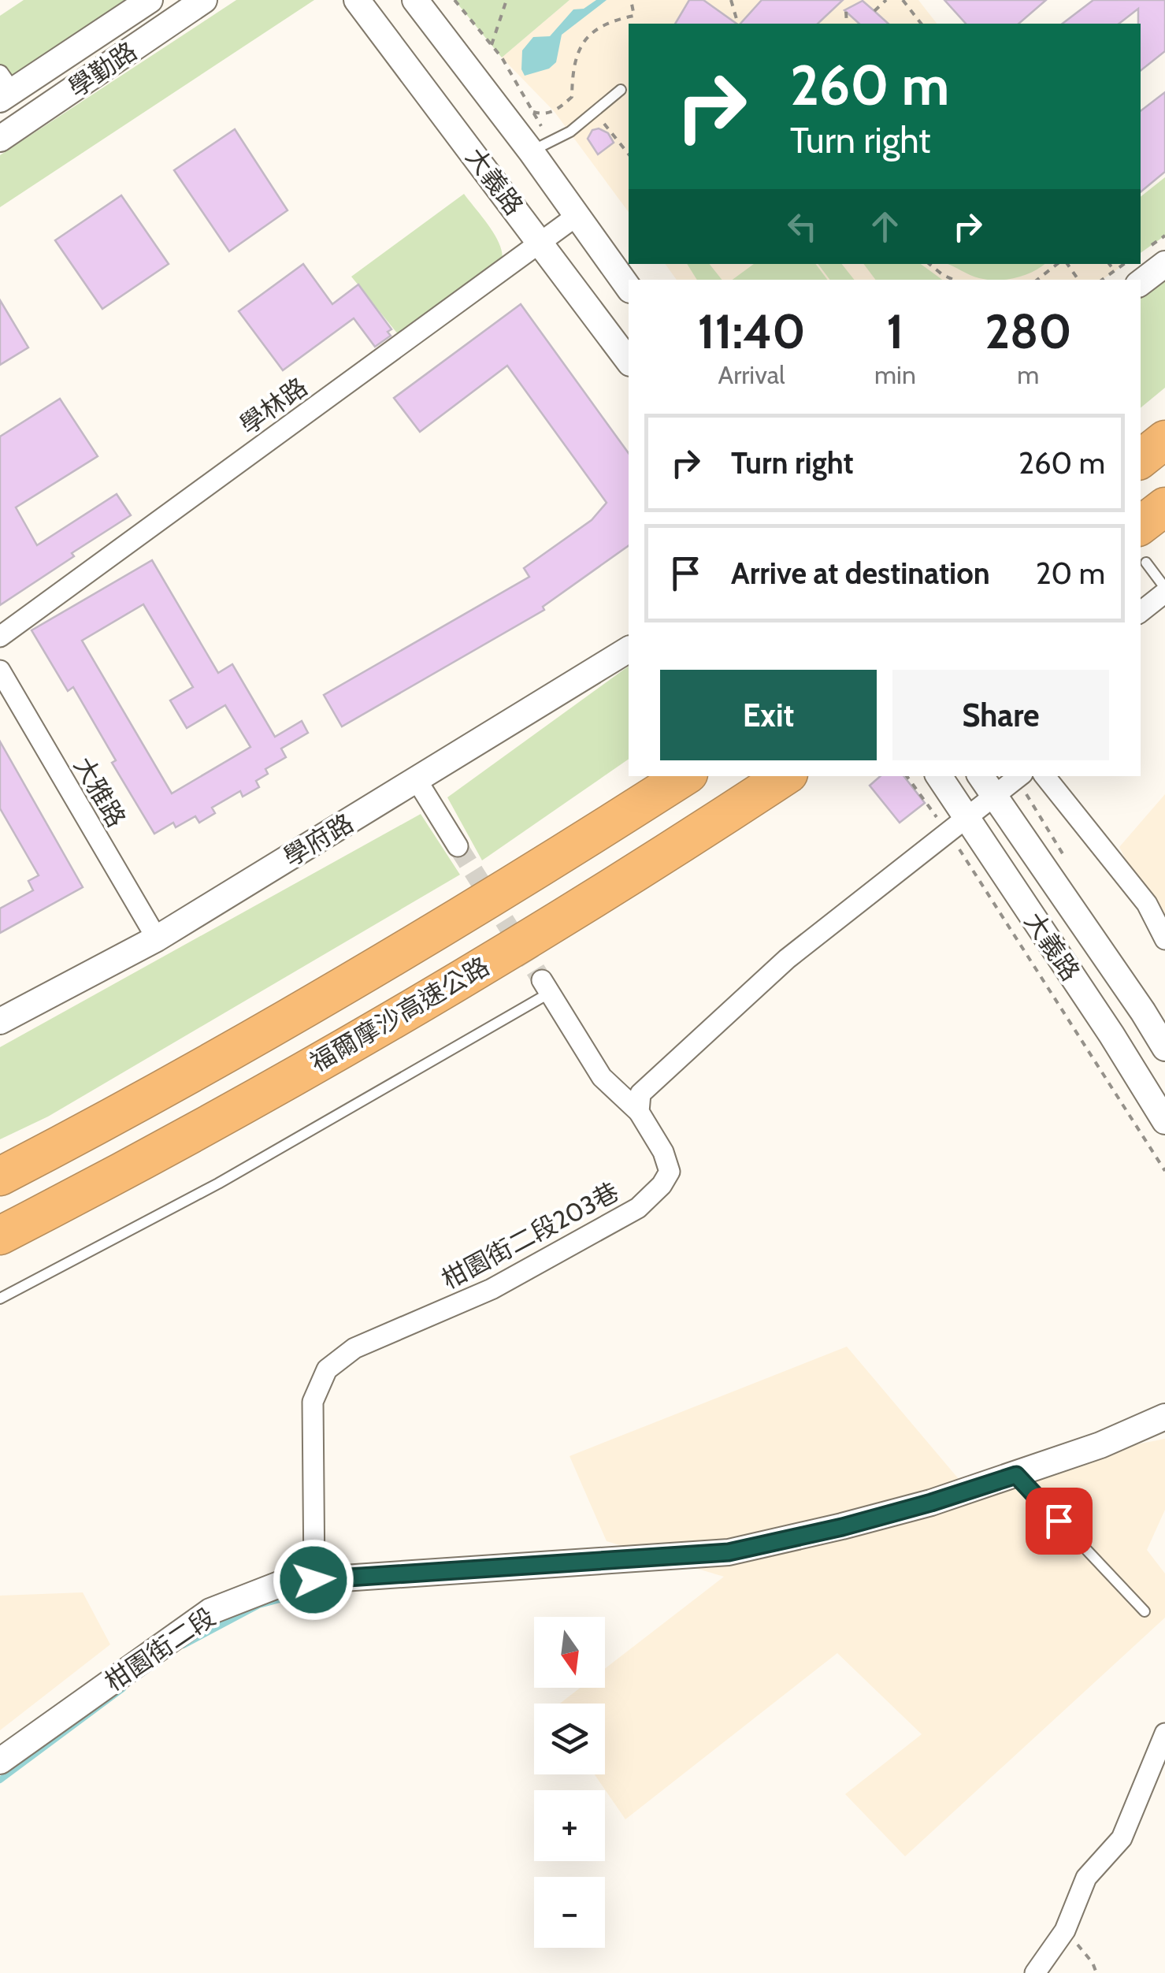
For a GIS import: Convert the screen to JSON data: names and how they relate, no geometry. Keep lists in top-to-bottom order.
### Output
{
  "streets": {
    "highway": ["福爾摩沙高速公路"],
    "street": [
      "學勤路",
      "大義路",
      "學林路",
      "大雅路",
      "學府路",
      "柑園街二段203巷",
      "柑園街二段"
    ]
  },
  "crossings": [
    ["大義路", "學林路"],
    ["大雅路", "學府路"],
    ["柑園街二段203巷", "柑園街二段"]
  ],
  "north": "bottom",
  "page": {
    "turn": ["260 m", "Turn right"],
    "eta": [
      "11:40",
      "Arrival",
      "1",
      "min",
      "280",
      "m"
    ],
    "list": [
      {
        "name": "Turn right",
        "value": "260 m"
      },
      {
        "name": "Arrive at destination",
        "value": "20 m"
      }
    ],
    "buttons": ["Exit", "Share"],
    "map_buttons": ["+", "−"]
  }
}
